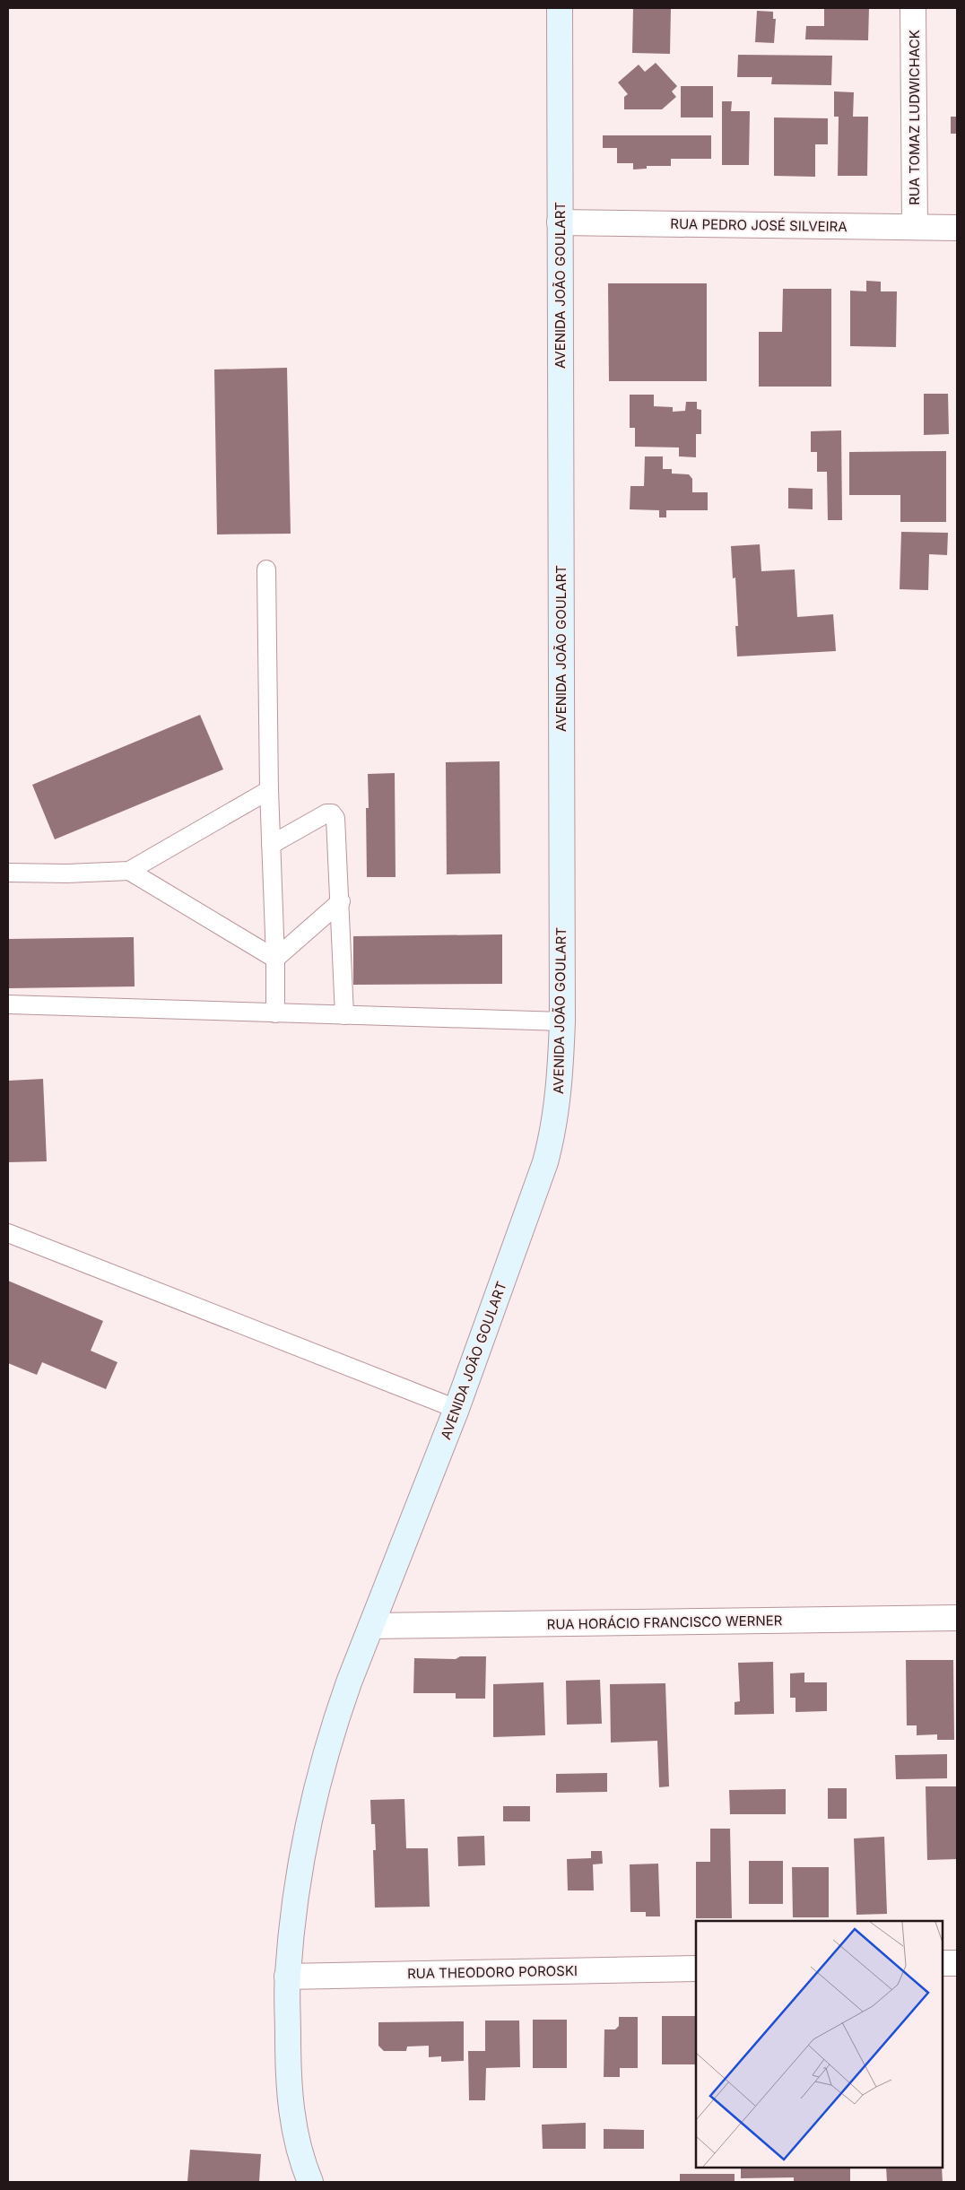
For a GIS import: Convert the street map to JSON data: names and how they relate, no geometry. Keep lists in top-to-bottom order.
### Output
{
  "streets": {
    "main road": ["AVENIDA JOÃO GOULART"],
    "street": [
      "RUA TOMAZ LUDWICHACK",
      "RUA PEDRO JOSÉ SILVEIRA",
      "RUA HORÁCIO FRANCISCO WERNER",
      "RUA THEODORO POROSKI"
    ]
  },
  "crossings": [
    ["RUA TOMAZ LUDWICHACK", "RUA PEDRO JOSÉ SILVEIRA"],
    ["RUA PEDRO JOSÉ SILVEIRA", "AVENIDA JOÃO GOULART"],
    ["AVENIDA JOÃO GOULART", "RUA HORÁCIO FRANCISCO WERNER"],
    ["AVENIDA JOÃO GOULART", "RUA THEODORO POROSKI"]
  ]
}
